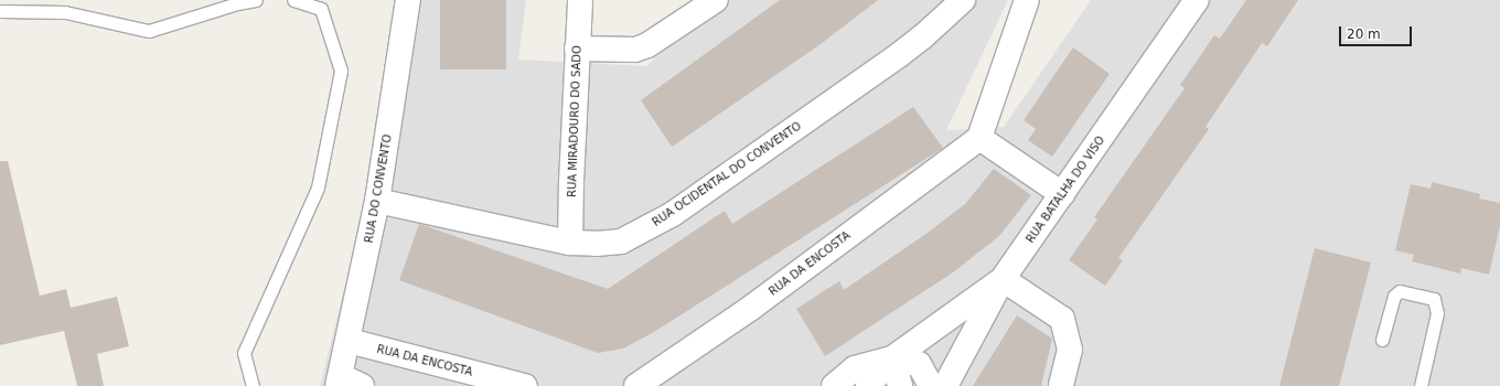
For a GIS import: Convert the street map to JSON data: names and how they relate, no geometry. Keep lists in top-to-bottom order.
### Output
{
  "streets": {
    "street": [
      "RUA MIRADOURO DO SADO",
      "RUA OCIDENTAL DO CONVENTO",
      "RUA DO CONVENTO",
      "RUA BATALHA DO VISO",
      "RUA DA ENCOSTA"
    ]
  },
  "crossings": [
    ["RUA MIRADOURO DO SADO", "RUA OCIDENTAL DO CONVENTO"],
    ["RUA OCIDENTAL DO CONVENTO", "RUA DO CONVENTO"],
    ["RUA DO CONVENTO", "RUA DA ENCOSTA"]
  ],
  "scale_bar": "20 m"
}
